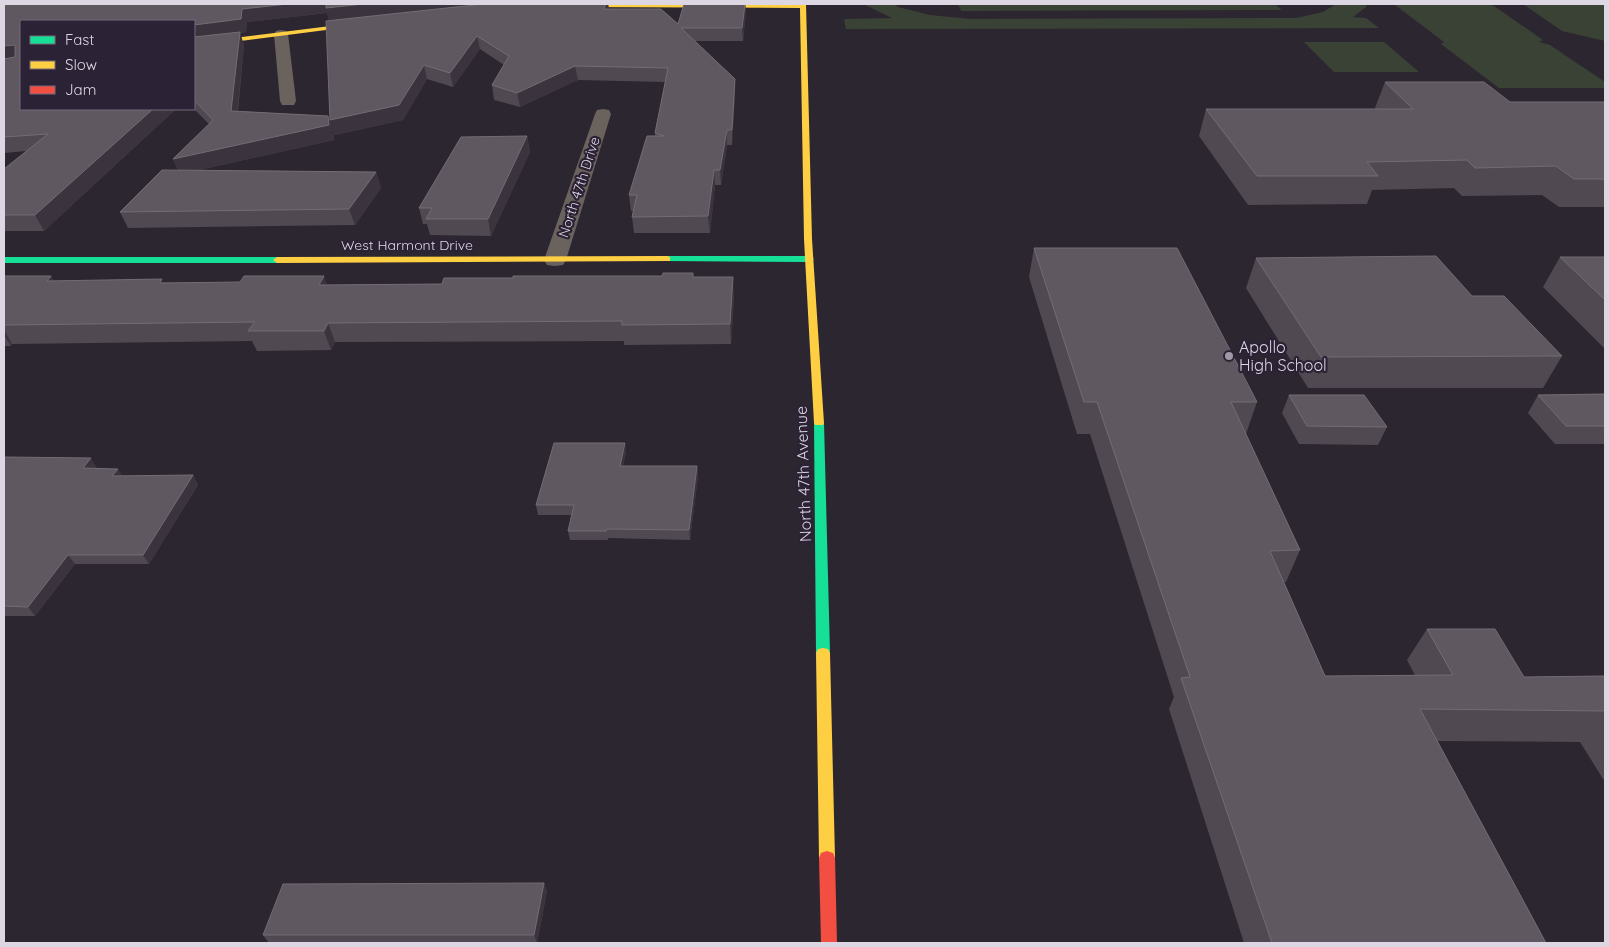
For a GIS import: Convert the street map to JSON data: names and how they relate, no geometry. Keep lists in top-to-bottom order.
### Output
{
  "streets": {
    "street": ["North 47th Drive", "West Harmont Drive", "North 47th Avenue"]
  },
  "crossings": [
    ["North 47th Drive", "West Harmont Drive"],
    ["West Harmont Drive", "North 47th Avenue"]
  ],
  "places": ["Apollo High School"],
  "legend": ["Fast", "Slow", "Jam"]
}
